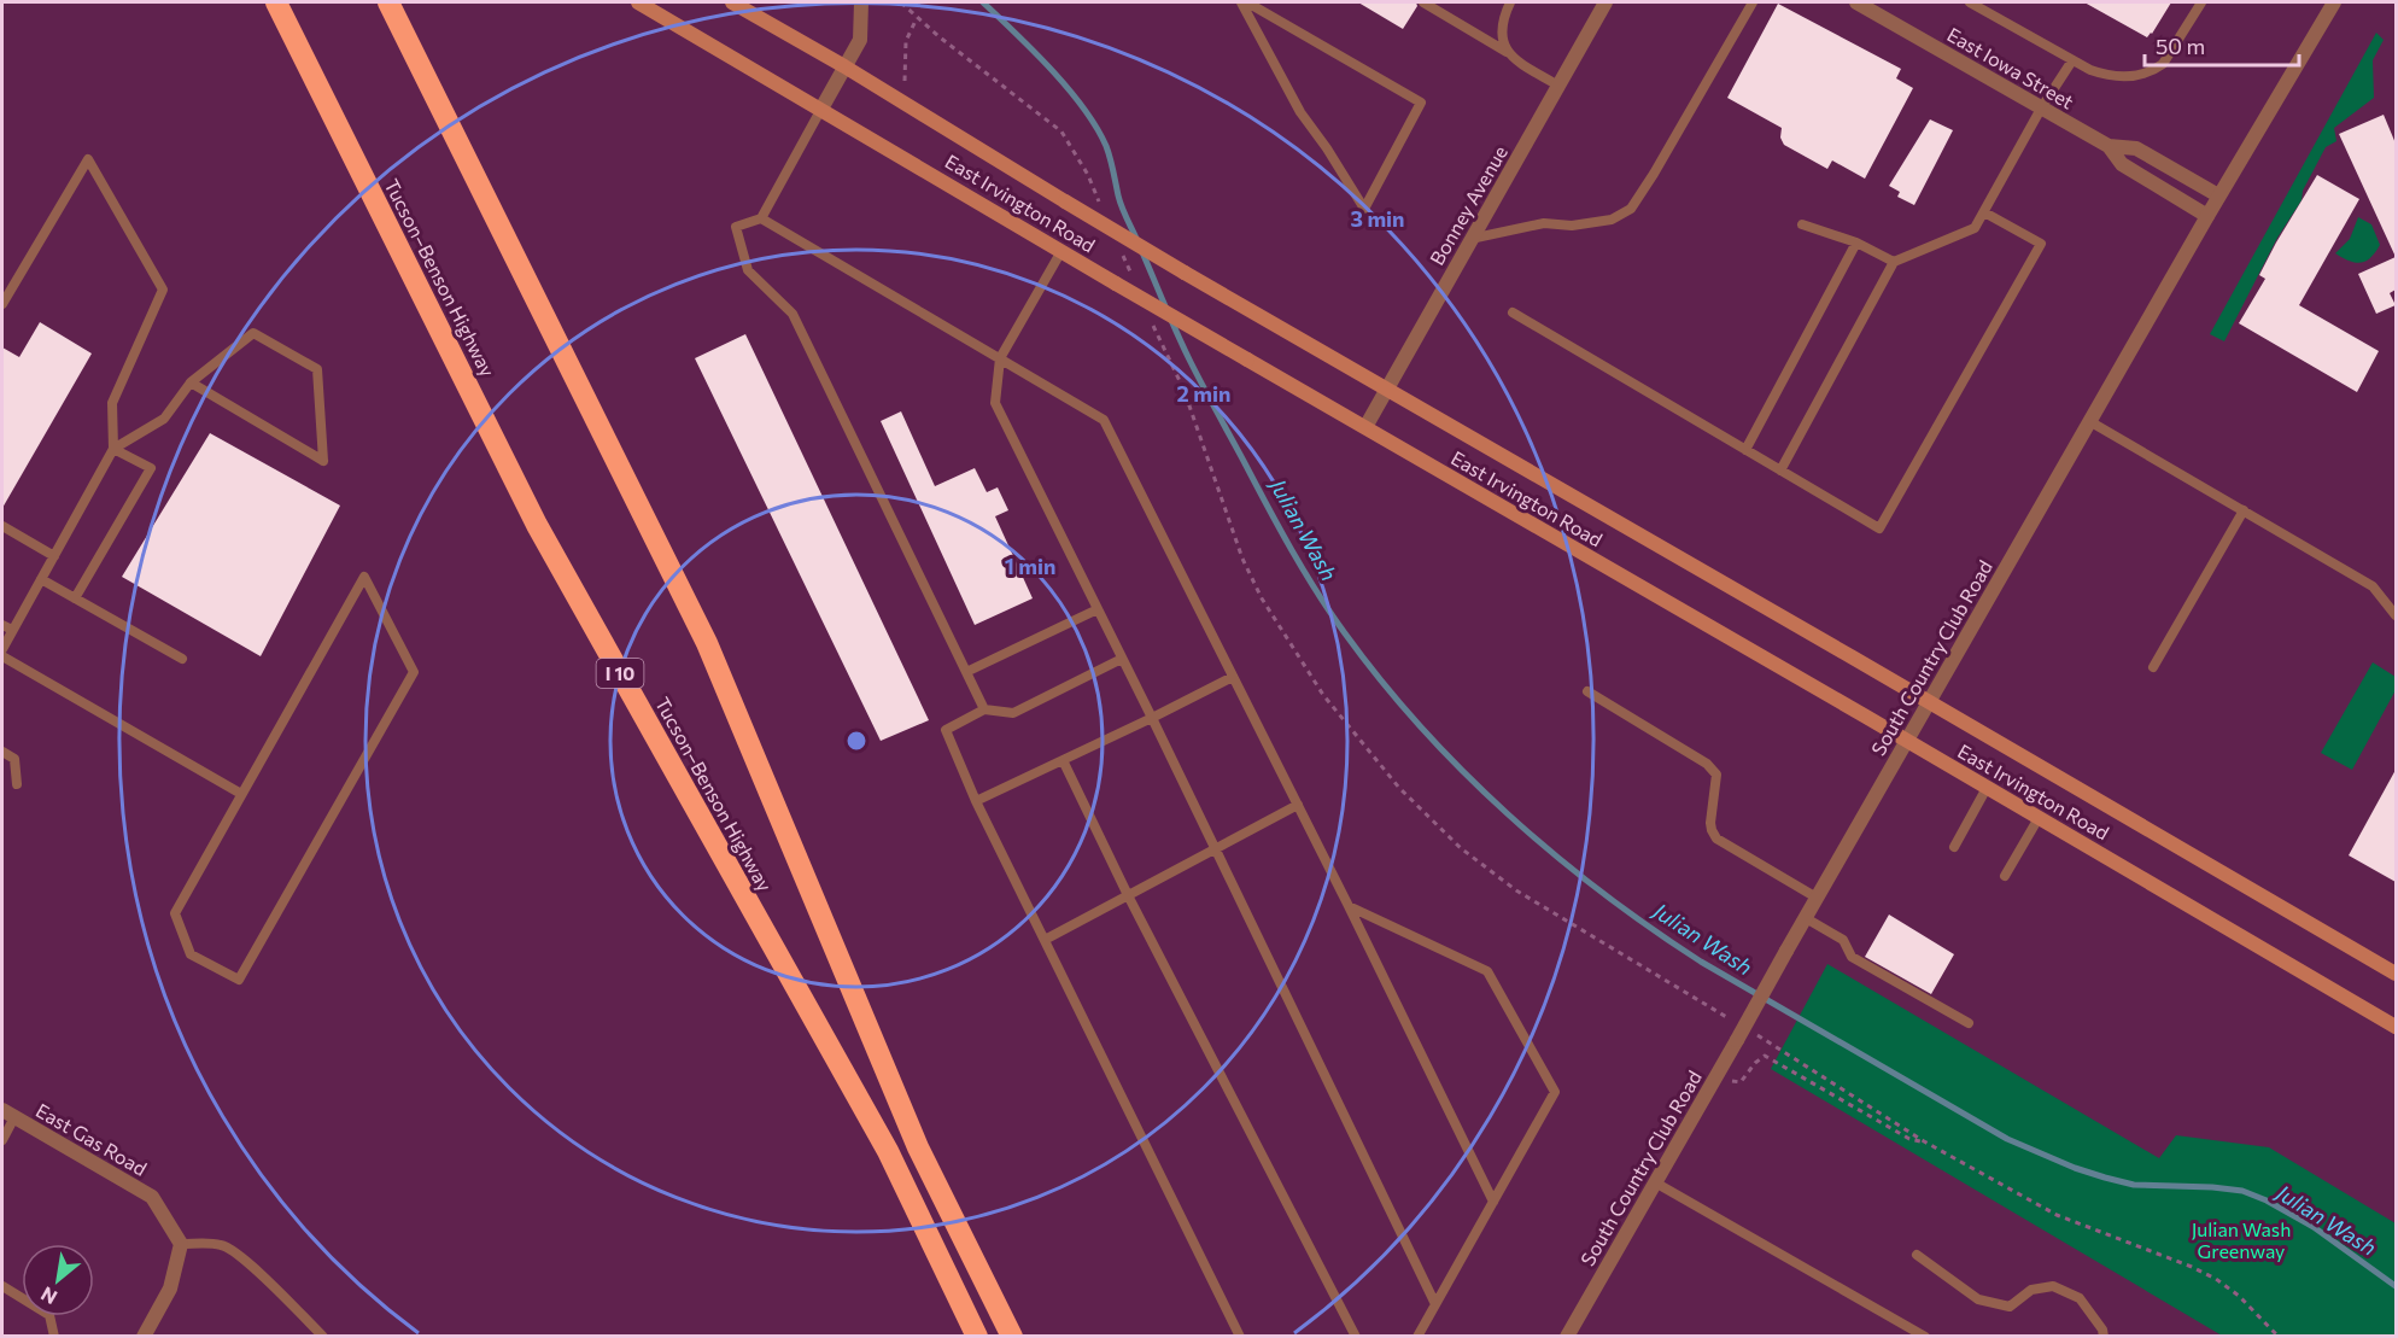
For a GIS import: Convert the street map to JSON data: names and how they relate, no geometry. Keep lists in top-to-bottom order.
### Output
{
  "streets": {
    "highway": ["Tucson–Benson Highway", "I 10"],
    "main road": ["East Irvington Road"],
    "street": [
      "East Iowa Street",
      "Bonney Avenue",
      "South Country Club Road",
      "East Gas Road"
    ]
  },
  "crossings": [
    ["East Iowa Street", "South Country Club Road"],
    ["East Irvington Road", "Bonney Avenue"],
    ["East Irvington Road", "South Country Club Road"]
  ],
  "water": ["Julian Wash"],
  "parks": ["Julian Wash Greenway"],
  "scale_bar": "50 m",
  "north": "bottom left",
  "rings": ["3 min", "2 min", "1 min"]
}
